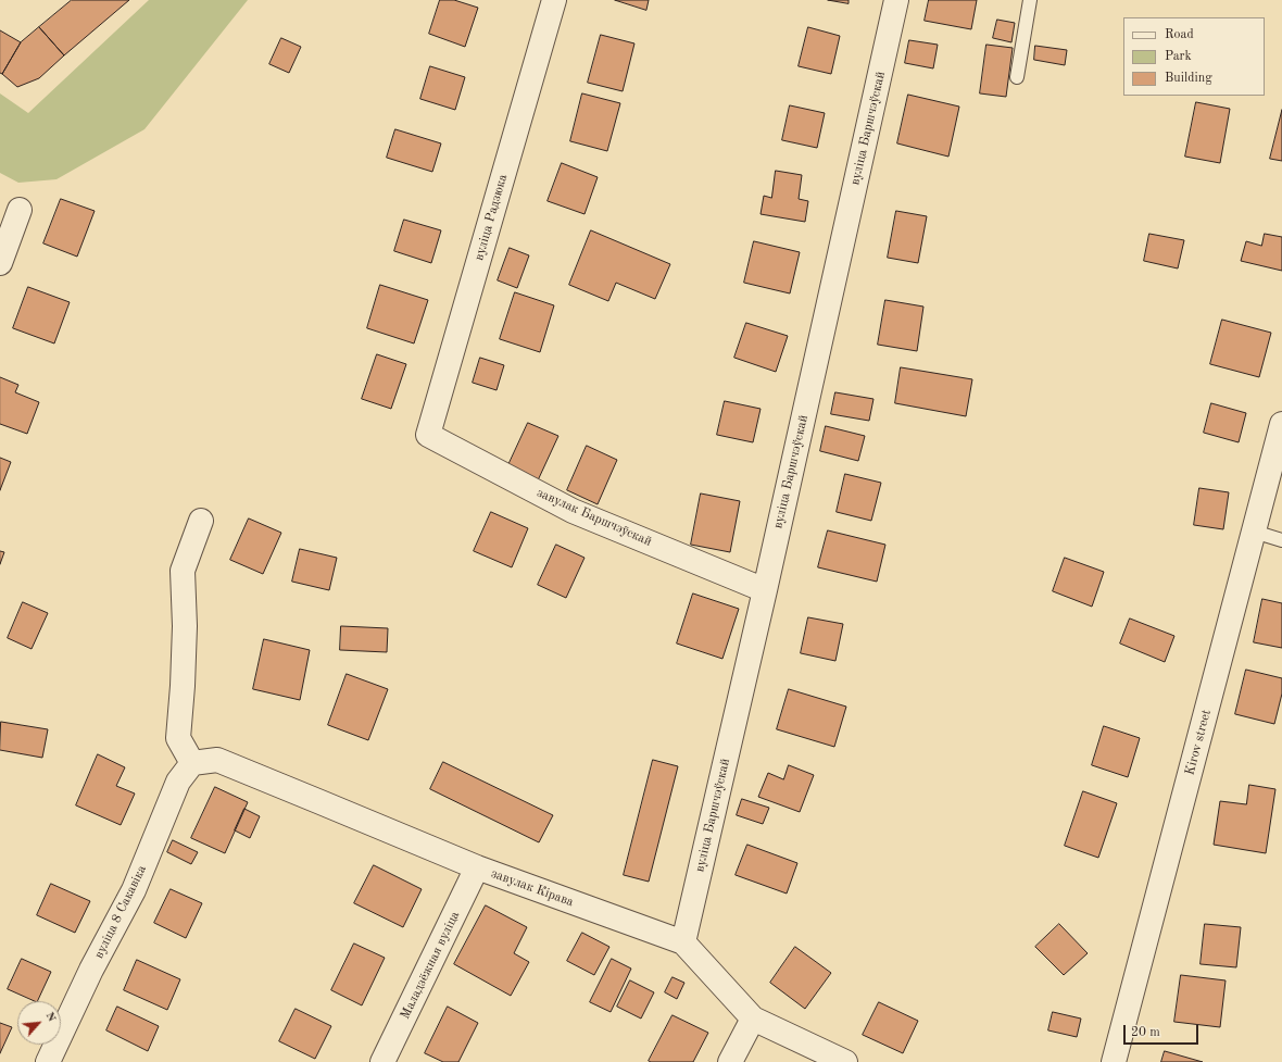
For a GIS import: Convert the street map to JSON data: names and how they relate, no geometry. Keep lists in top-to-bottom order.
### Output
{
  "streets": {
    "street": [
      "вуліца Баршчэўскай",
      "вуліца Радзюка",
      "завулак Баршчэўскай",
      "Kirov street",
      "завулак Кірава",
      "вуліца 8 Сакавіка",
      "Маладзёжная вуліца"
    ]
  },
  "crossings": [
    ["вуліца Баршчэўскай", "завулак Баршчэўскай"],
    ["вуліца Баршчэўскай", "завулак Кірава"],
    ["вуліца Радзюка", "завулак Баршчэўскай"],
    ["завулак Кірава", "вуліца 8 Сакавіка"],
    ["завулак Кірава", "Маладзёжная вуліца"]
  ],
  "legend": ["Road", "Park", "Building"],
  "scale_bar": "20 m",
  "north": "top right"
}
